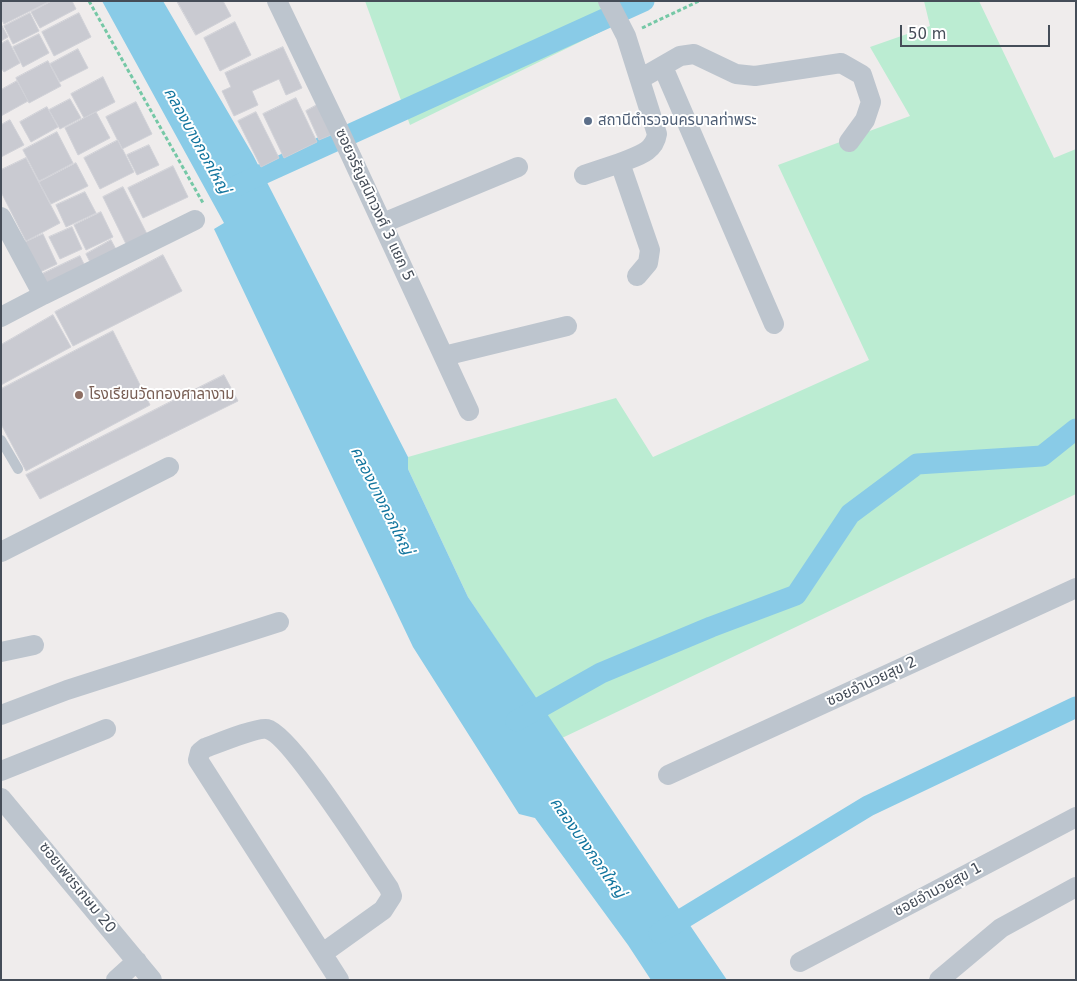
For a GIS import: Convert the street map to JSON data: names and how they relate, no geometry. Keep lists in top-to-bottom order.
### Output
{
  "streets": {
    "street": [
      "ซอยจรัญสนิทวงศ์ 3 แยก 5",
      "ซอยอำนวยสุข 2",
      "ซอยเพชรเกษม 20",
      "ซอยอำนวยสุข 1"
    ]
  },
  "water": ["คลองบางกอกใหญ่"],
  "places": ["สถานีตำรวจนครบาลท่าพระ", "โรงเรียนวัดทองศาลางาม"],
  "scale_bar": "50 m"
}
